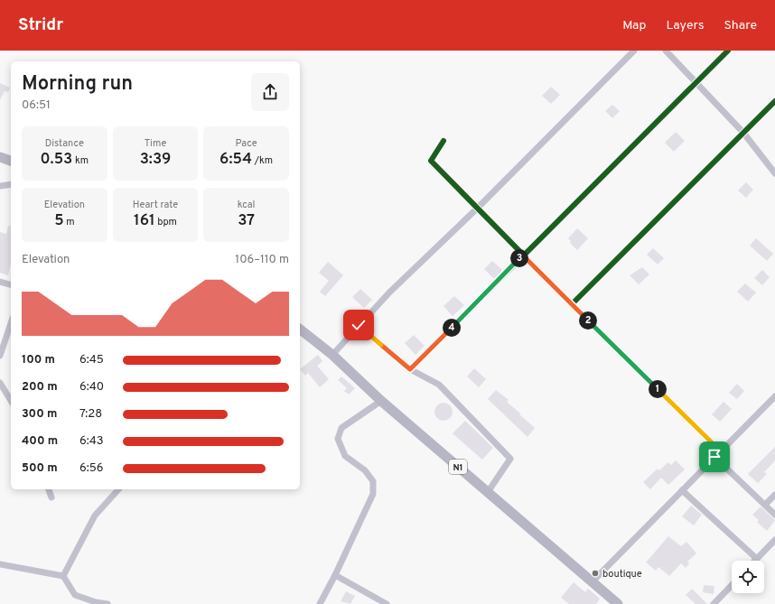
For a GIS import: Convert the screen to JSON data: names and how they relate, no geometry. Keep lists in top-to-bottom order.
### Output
{
  "streets": {
    "highway": ["N1"]
  },
  "places": ["boutique"],
  "page": {
    "header": "Stridr",
    "nav": ["Map", "Layers", "Share"],
    "heading": ["Morning run", "06:51"],
    "stats": [
      ["Distance", "0.53 km"],
      ["Time", "3:39"],
      ["Pace", "6:54 /km"],
      ["Elevation", "5 m"],
      ["Heart rate", "161 bpm"],
      ["kcal", "37"]
    ],
    "chart": ["Elevation", "106–110 m"],
    "pins": [
      "3",
      "2",
      "4",
      "1"
    ],
    "list": [
      {
        "name": "100 m",
        "note": "6:45"
      },
      {
        "name": "200 m",
        "note": "6:40"
      },
      {
        "name": "300 m",
        "note": "7:28"
      },
      {
        "name": "400 m",
        "note": "6:43"
      },
      {
        "name": "500 m",
        "note": "6:56"
      }
    ]
  }
}
